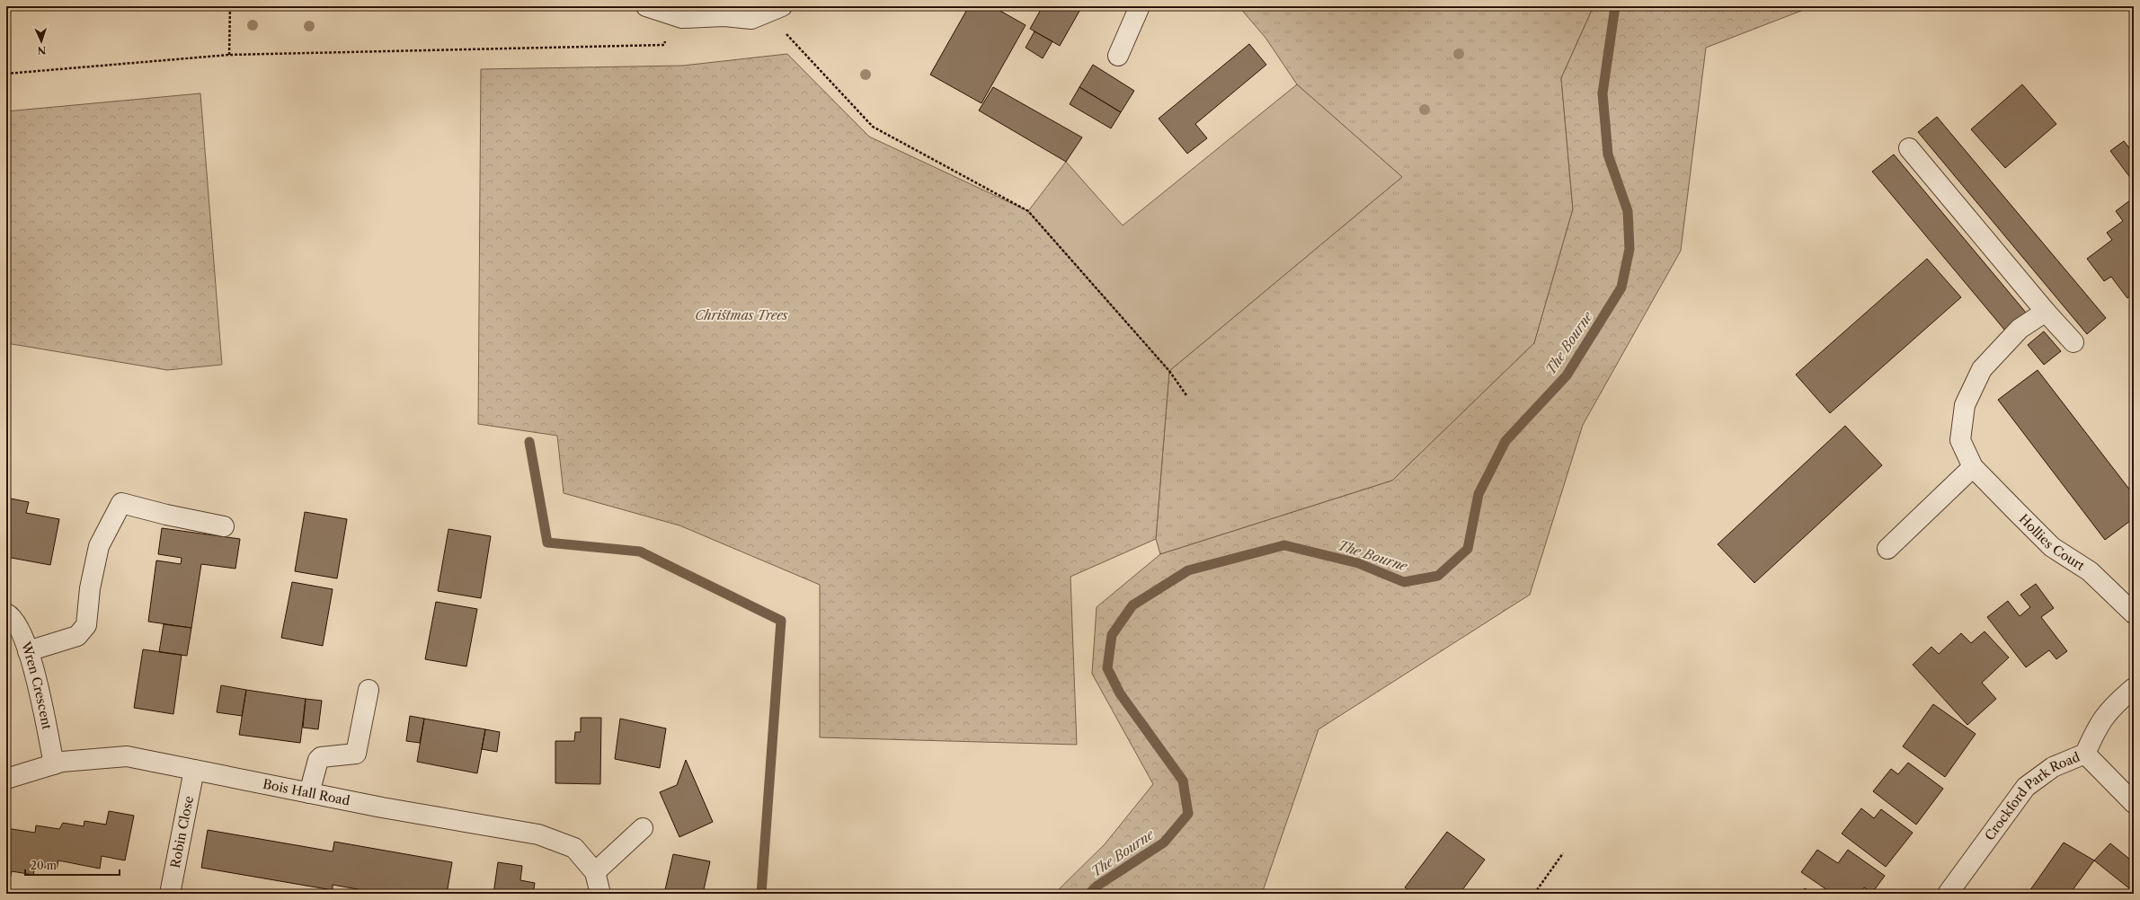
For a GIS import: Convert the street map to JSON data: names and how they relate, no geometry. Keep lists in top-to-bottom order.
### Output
{
  "streets": {
    "street": [
      "Hollies Court",
      "Wren Crescent",
      "Bois Hall Road",
      "Crockford Park Road",
      "Robin Close"
    ]
  },
  "crossings": [
    ["Wren Crescent", "Bois Hall Road"],
    ["Bois Hall Road", "Robin Close"]
  ],
  "water": ["The Bourne"],
  "parks": ["Christmas Trees"],
  "scale_bar": "20 m",
  "north": "bottom"
}
